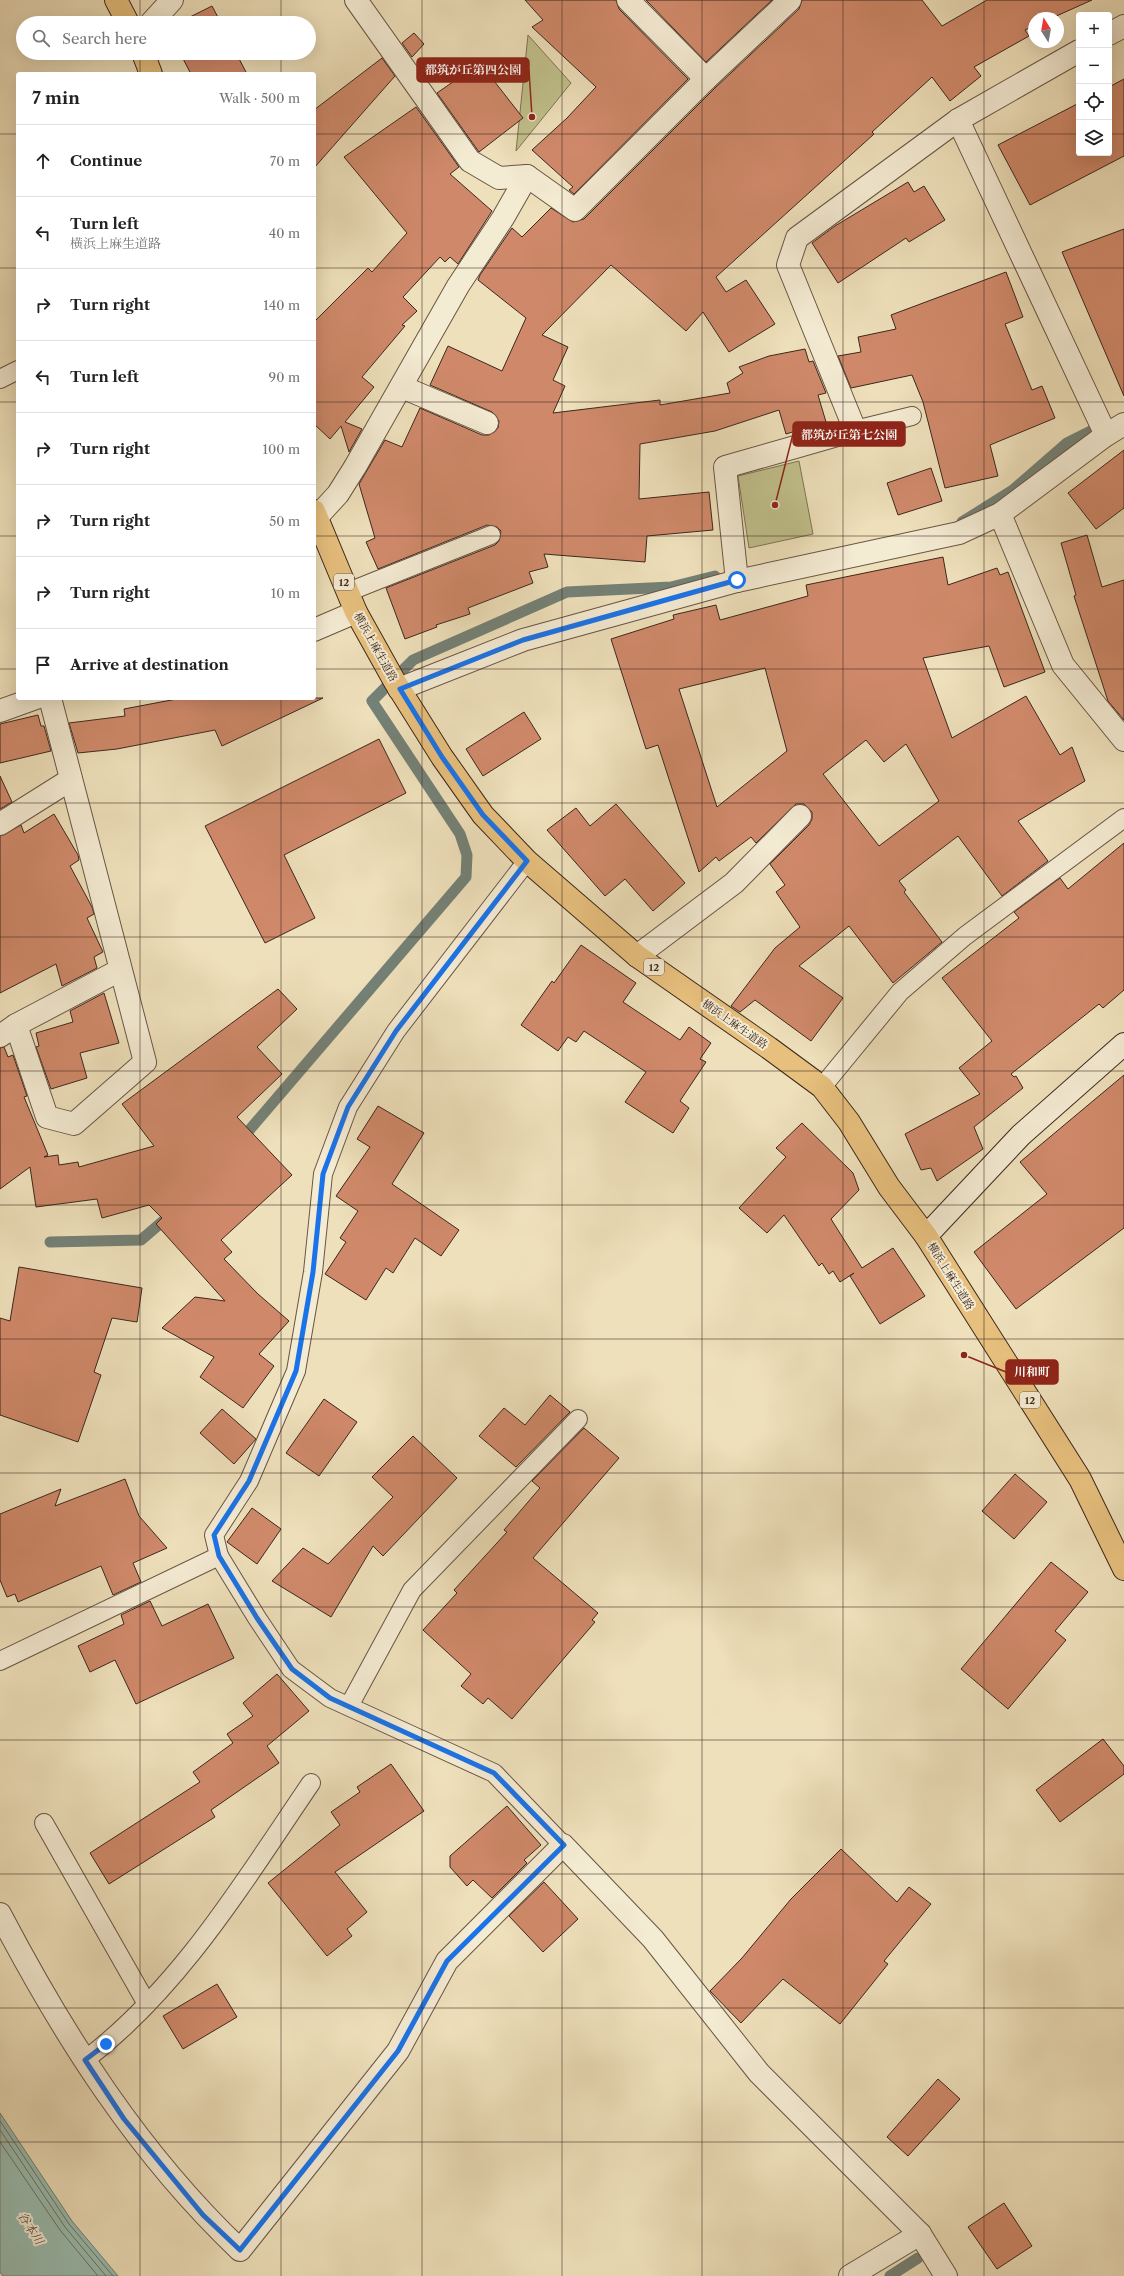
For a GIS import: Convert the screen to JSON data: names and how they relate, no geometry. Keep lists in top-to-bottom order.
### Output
{
  "streets": {
    "main road": ["12", "横浜上麻生道路"]
  },
  "water": ["谷本川"],
  "places": ["都筑が丘第四公園", "都筑が丘第七公園", "川和町"],
  "north": "top",
  "page": {
    "map_buttons": ["+", "−"],
    "search": "Search here",
    "heading": ["7 min", "Walk · 500 m"],
    "list": [
      ["Continue", "70 m"],
      ["Turn left", "横浜上麻生道路", "40 m"],
      ["Turn right", "140 m"],
      ["Turn left", "90 m"],
      ["Turn right", "100 m"],
      ["Turn right", "50 m"],
      ["Turn right", "10 m"],
      "Arrive at destination"
    ]
  }
}
